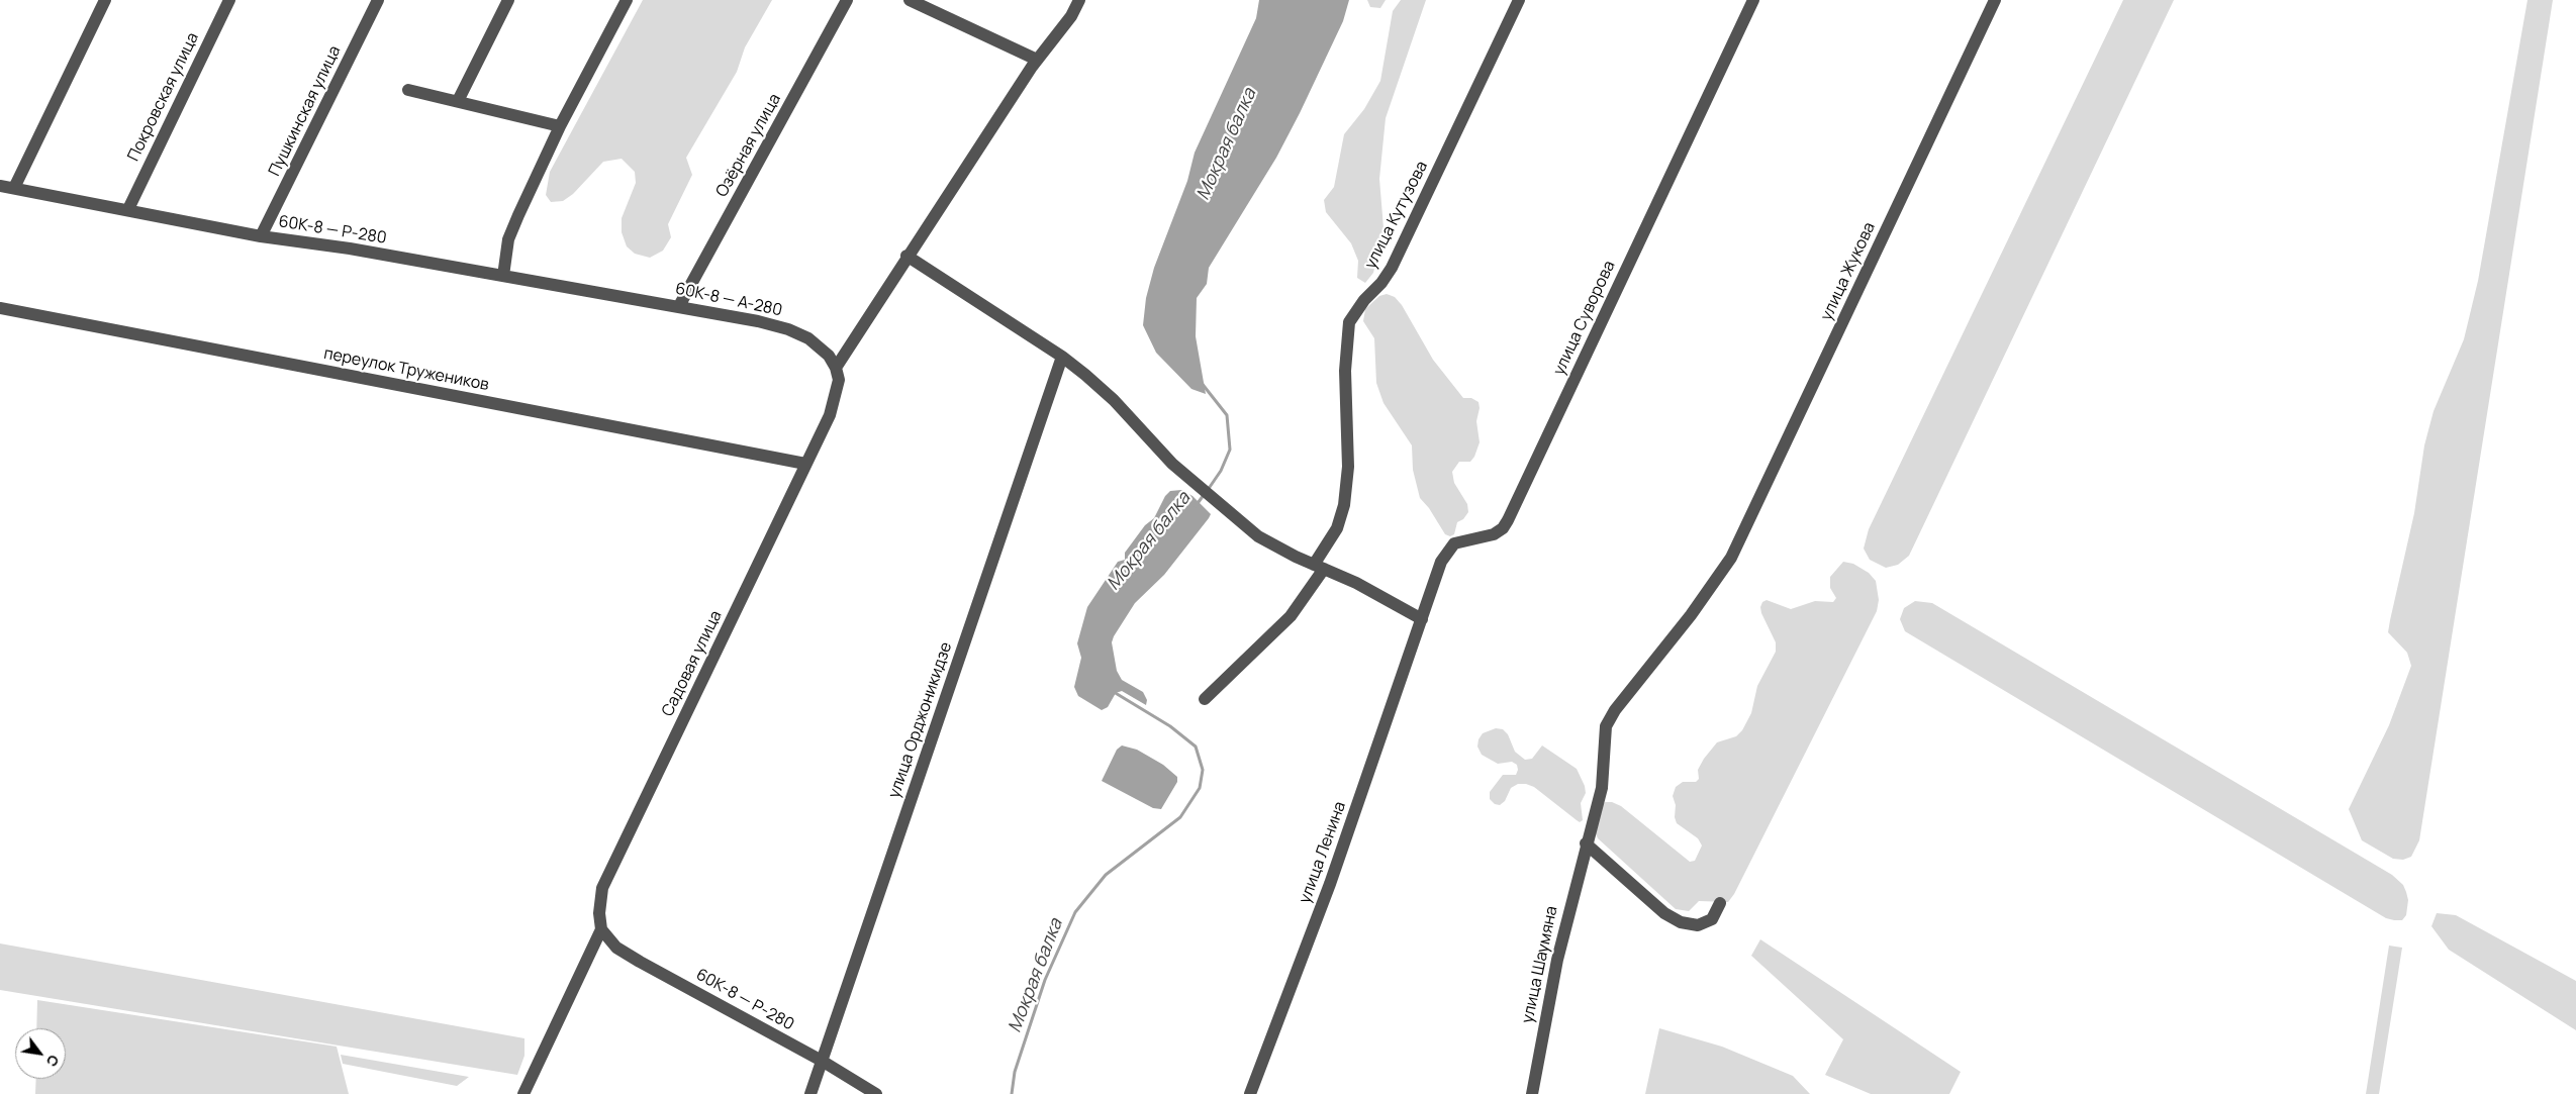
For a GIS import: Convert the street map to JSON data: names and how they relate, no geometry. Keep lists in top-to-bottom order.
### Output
{
  "streets": {
    "street": [
      "Покровская улица",
      "Пушкинская улица",
      "Озёрная улица",
      "улица Кутузова",
      "60К-8 — Р-280",
      "улица Жукова",
      "60К-8 — А-280",
      "улица Суворова",
      "переулок Тружеников",
      "Садовая улица",
      "улица Орджоникидзе",
      "улица Ленина",
      "улица Шаумяна"
    ]
  },
  "crossings": [
    ["Покровская улица", "60К-8 — Р-280"],
    ["Пушкинская улица", "60К-8 — Р-280"],
    ["Озёрная улица", "60К-8 — А-280"],
    ["60К-8 — Р-280", "60К-8 — А-280"],
    ["60К-8 — Р-280", "Садовая улица"],
    ["60К-8 — Р-280", "улица Орджоникидзе"],
    ["улица Жукова", "улица Шаумяна"],
    ["60К-8 — А-280", "Садовая улица"],
    ["улица Суворова", "улица Ленина"],
    ["переулок Тружеников", "Садовая улица"]
  ],
  "water": ["Мокрая балка"],
  "north": "bottom right"
}
